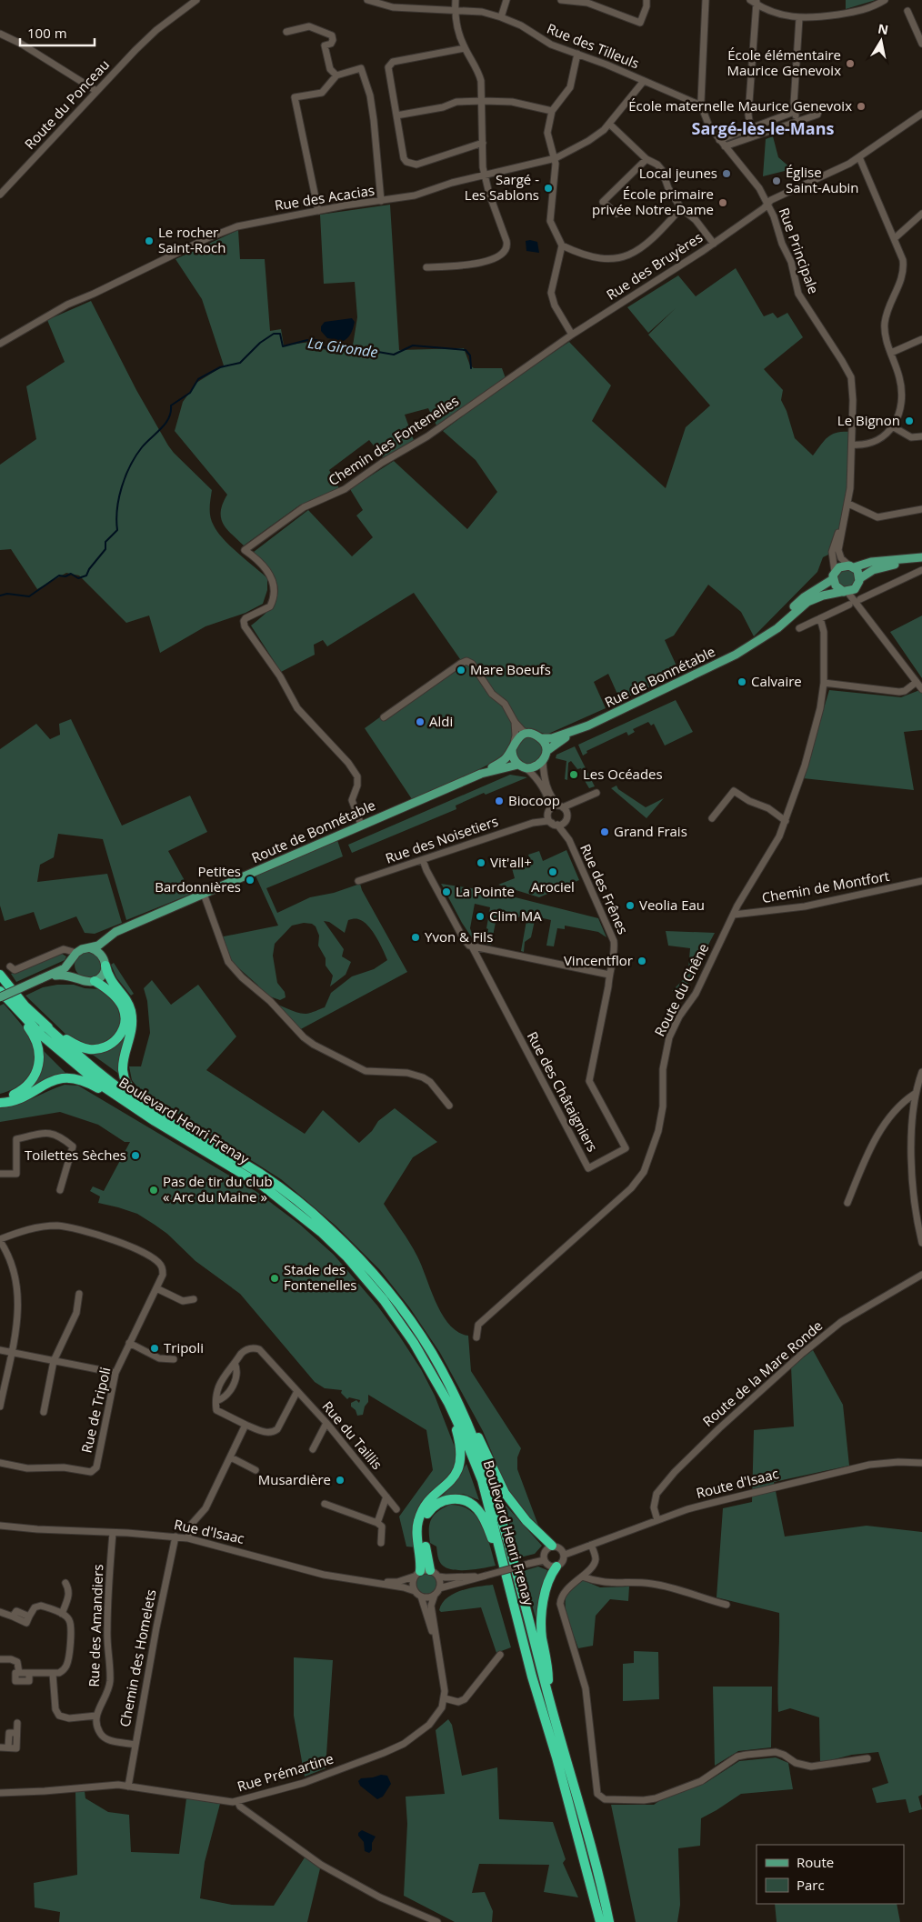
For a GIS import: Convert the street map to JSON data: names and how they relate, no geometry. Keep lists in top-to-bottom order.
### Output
{
  "streets": {
    "highway": ["Boulevard Henri Frenay"],
    "main road": ["Rue de Bonnétable", "Route de Bonnétable"],
    "street": [
      "Rue des Tilleuls",
      "Route du Ponceau",
      "Rue des Acacias",
      "Rue Principale",
      "Rue des Bruyères",
      "Chemin des Fontenelles",
      "Rue des Noisetiers",
      "Chemin de Montfort",
      "Rue des Frênes",
      "Route du Chêne",
      "Rue des Châtaigniers",
      "Route de la Mare Ronde",
      "Rue de Tripoli",
      "Rue du Taillis",
      "Route d'Isaac",
      "Rue d'Isaac",
      "Rue des Amandiers",
      "Chemin des Homelets",
      "Rue Prémartine"
    ]
  },
  "crossings": [
    ["Rue des Tilleuls", "Rue des Acacias"],
    ["Rue des Tilleuls", "Rue Principale"],
    ["Rue Principale", "Rue des Bruyères"],
    ["Rue des Bruyères", "Chemin des Fontenelles"],
    ["Chemin des Fontenelles", "Route de Bonnétable"],
    ["Rue des Noisetiers", "Rue des Frênes"],
    ["Chemin de Montfort", "Route du Chêne"],
    ["Rue des Frênes", "Rue des Châtaigniers"],
    ["Route de la Mare Ronde", "Route d'Isaac"],
    ["Rue d'Isaac", "Rue des Amandiers"],
    ["Rue d'Isaac", "Chemin des Homelets"],
    ["Chemin des Homelets", "Rue Prémartine"]
  ],
  "districts": ["Sargé-lès-le-Mans"],
  "water": ["La Gironde"],
  "places": [
    "École élémentaire Maurice Genevoix",
    "École maternelle Maurice Genevoix",
    "Local jeunes",
    "Église Saint-Aubin",
    "Sargé - Les Sablons",
    "École primaire privée Notre-Dame",
    "Le rocher Saint-Roch",
    "Le Bignon",
    "Mare Boeufs",
    "Calvaire",
    "Aldi",
    "Les Océades",
    "Biocoop",
    "Grand Frais",
    "Vit'all+",
    "Arociel",
    "Petites Bardonnières",
    "La Pointe",
    "Veolia Eau",
    "Clim MA",
    "Yvon & Fils",
    "Vincentflor",
    "Toilettes Sèches",
    "Pas de tir du club « Arc du Maine »",
    "Stade des Fontenelles",
    "Tripoli",
    "Musardière"
  ],
  "legend": ["Route", "Parc"],
  "scale_bar": "100 m",
  "north": "top"
}
